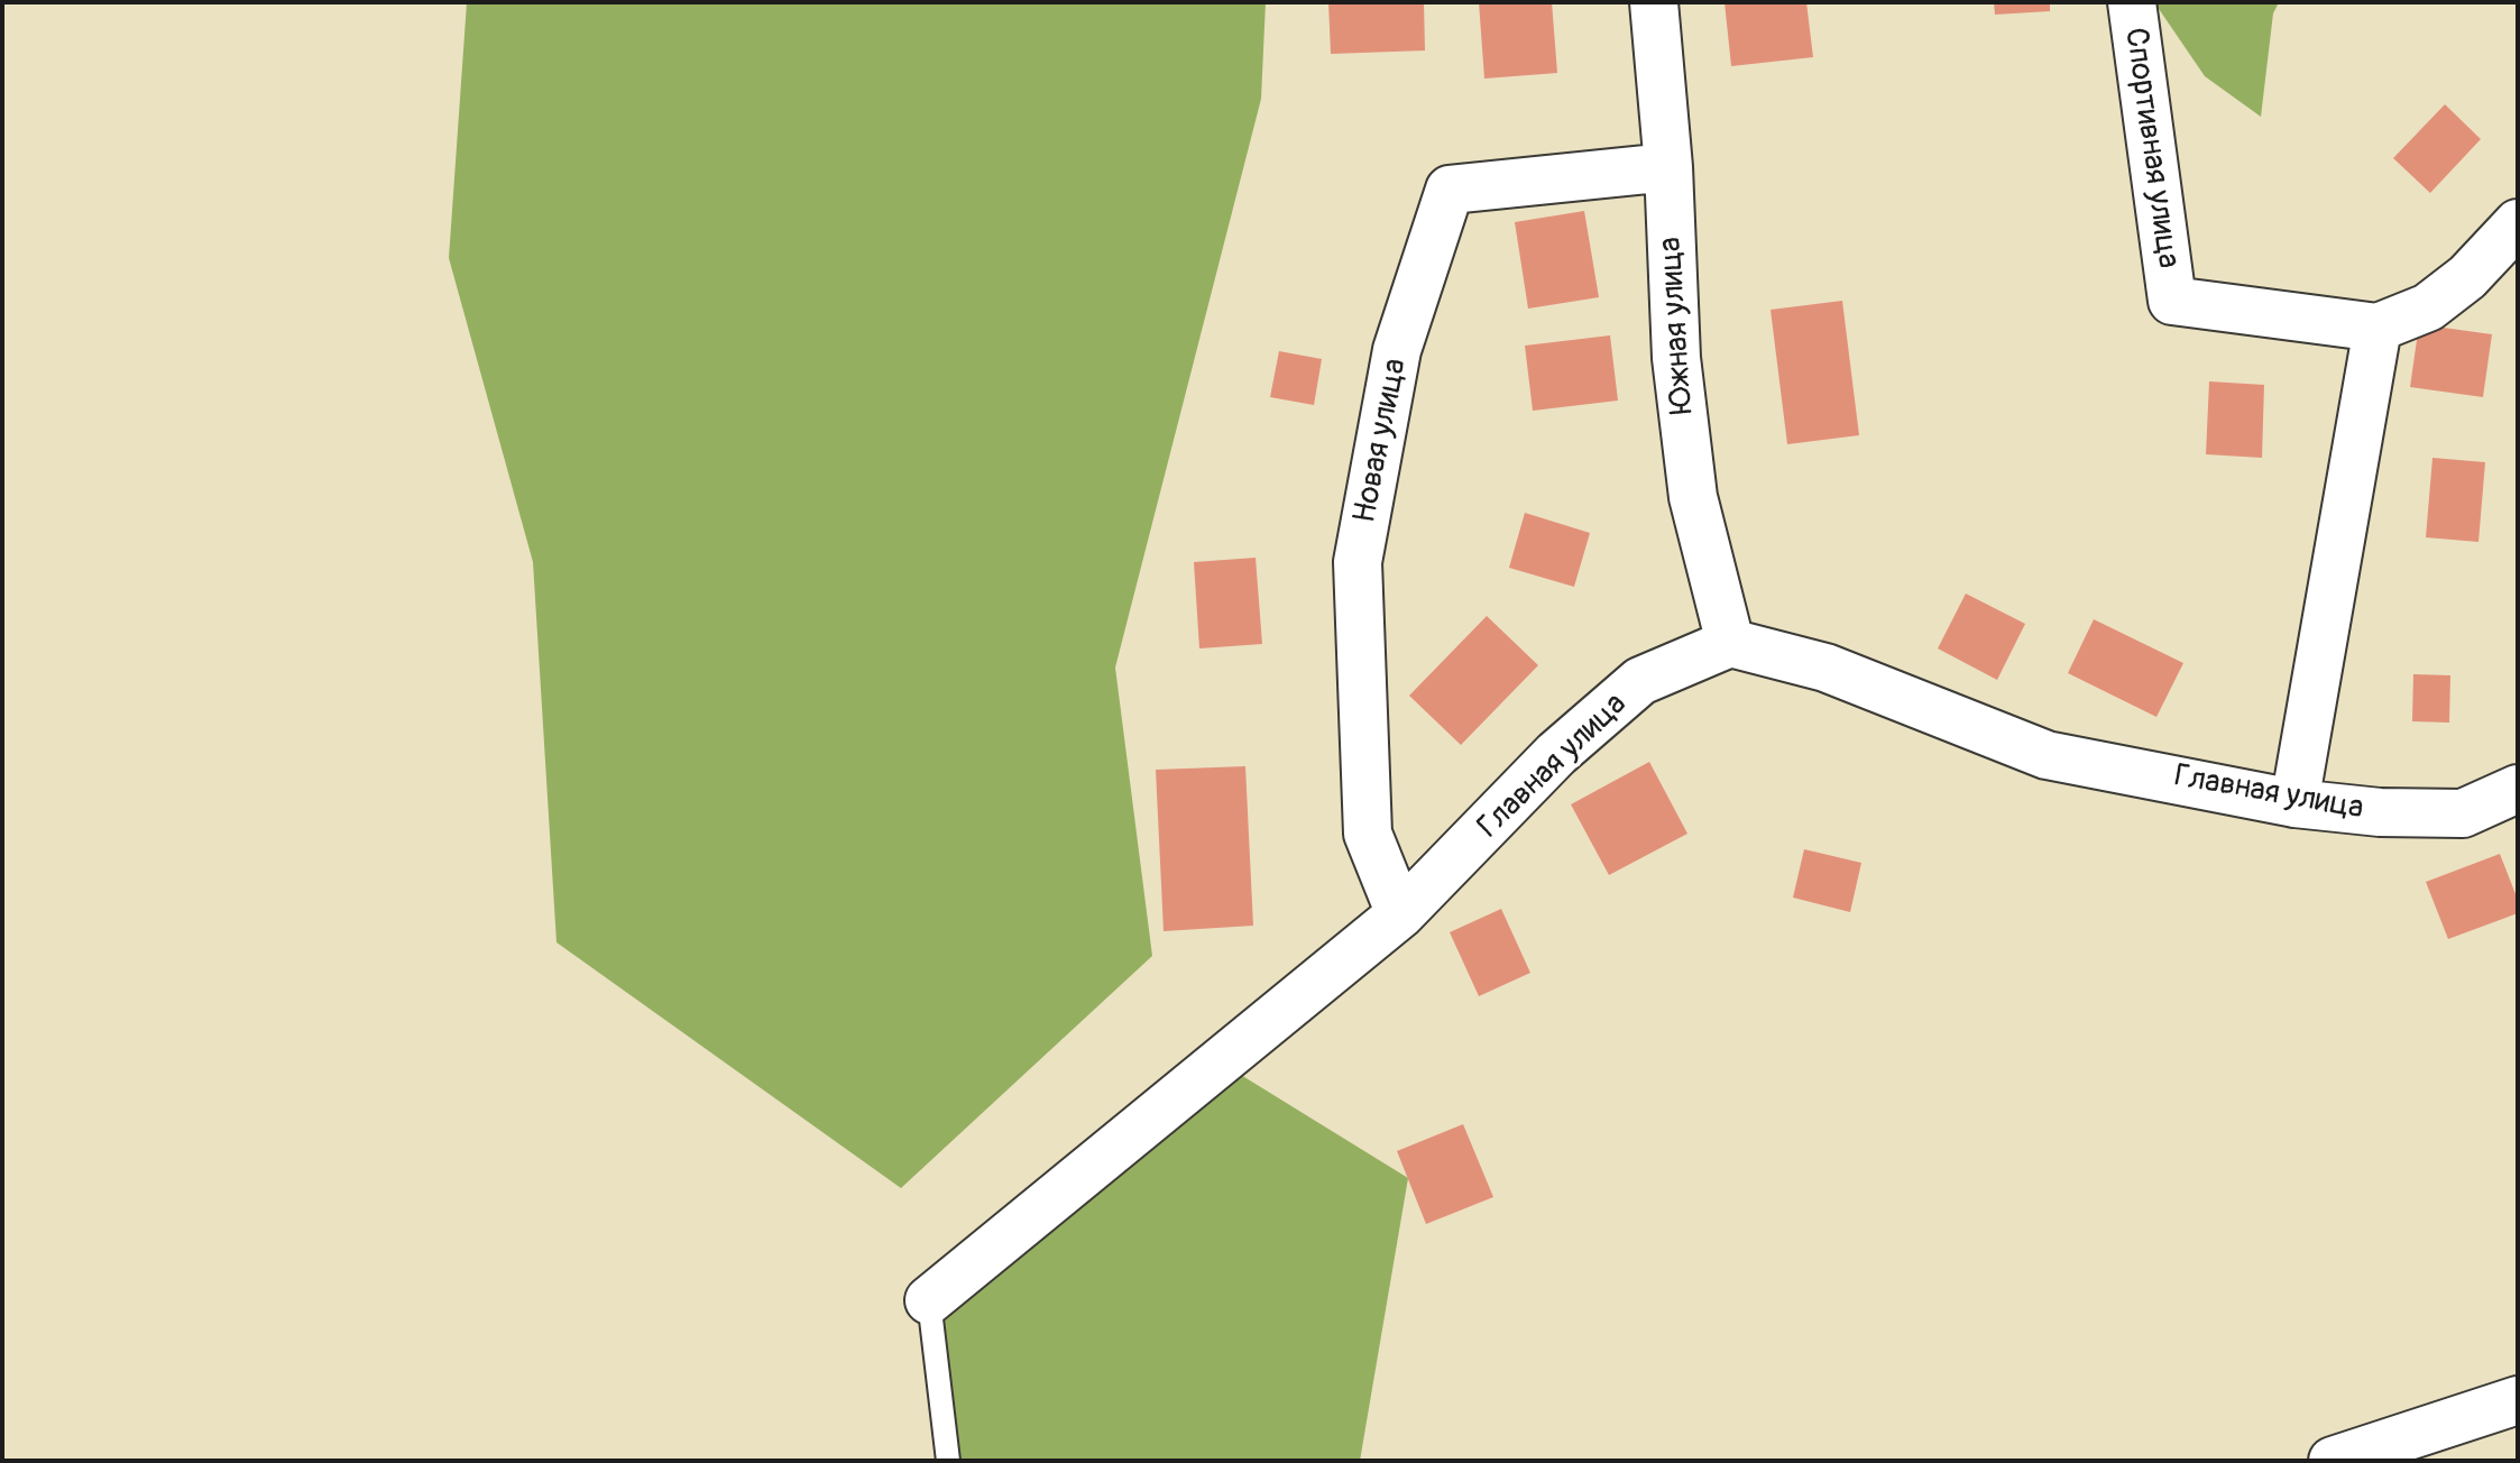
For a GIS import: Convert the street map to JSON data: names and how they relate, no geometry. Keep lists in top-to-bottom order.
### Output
{
  "streets": {
    "street": [
      "Спортивная улица",
      "Южная улица",
      "Новая улица",
      "Главная улица"
    ]
  },
  "crossings": [
    ["Южная улица", "Новая улица"],
    ["Южная улица", "Главная улица"],
    ["Новая улица", "Главная улица"]
  ]
}
